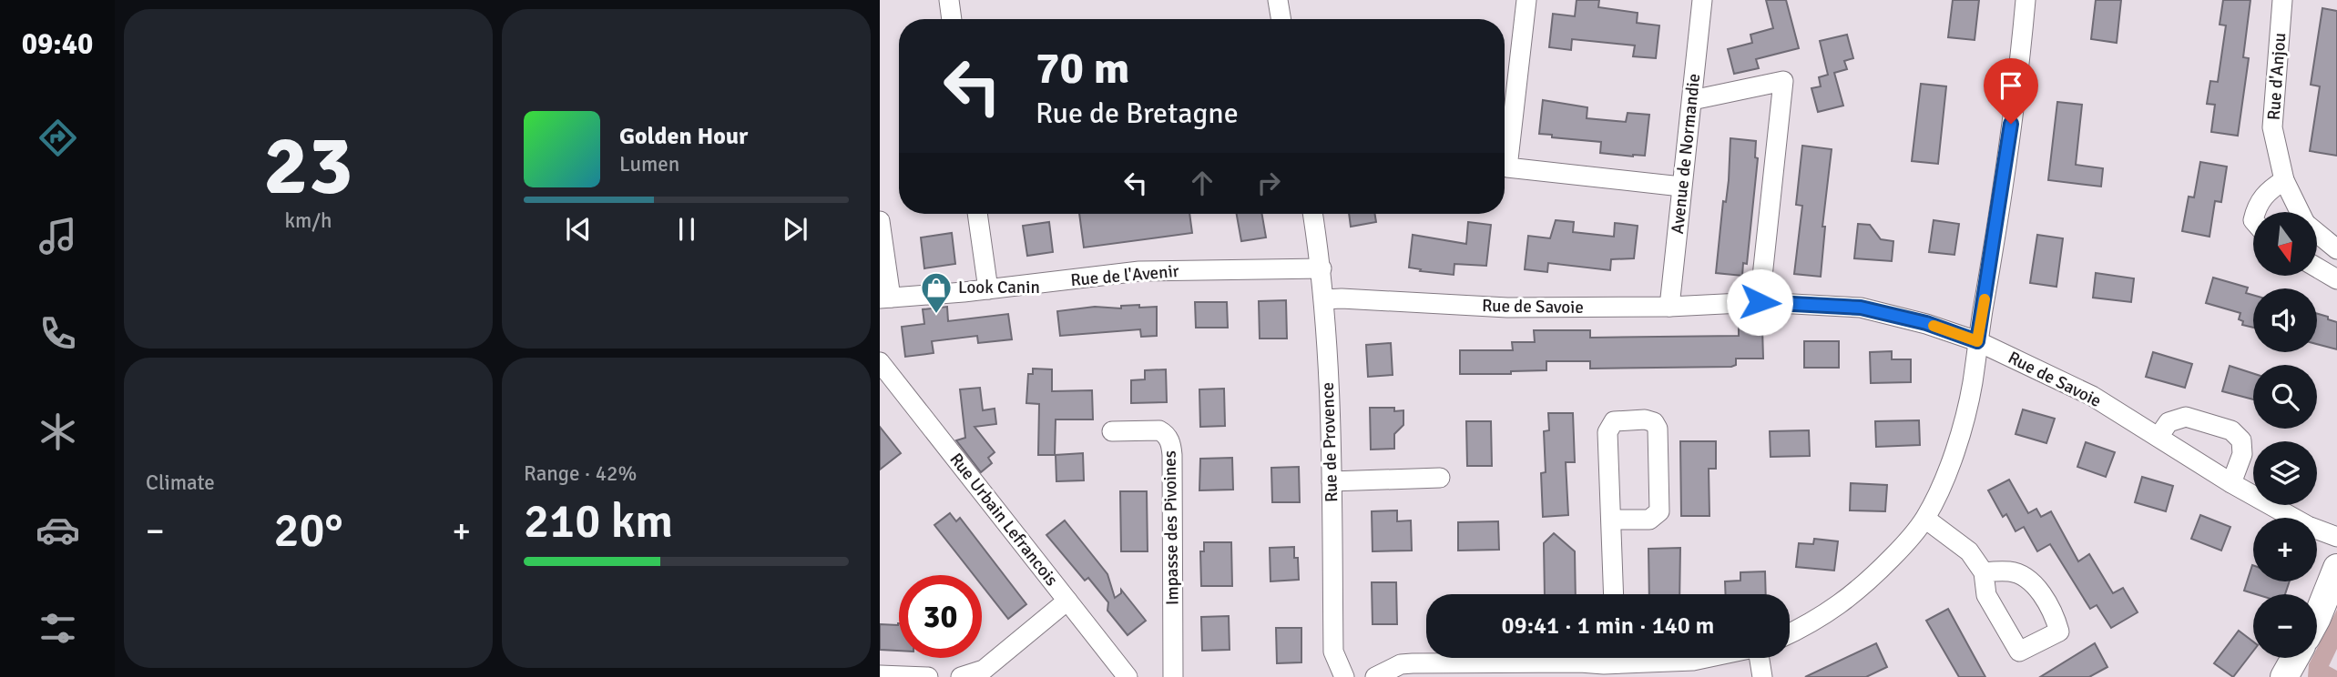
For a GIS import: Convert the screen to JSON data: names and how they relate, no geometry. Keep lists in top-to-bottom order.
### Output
{
  "streets": {
    "street": [
      "Rue d'Anjou",
      "Avenue de Normandie",
      "Rue de l'Avenir",
      "Rue de Savoie",
      "Rue de Provence",
      "Rue Urbain Lefrancois",
      "Impasse des Pivoines"
    ]
  },
  "crossings": [
    ["Avenue de Normandie", "Rue de Savoie"],
    ["Rue de l'Avenir", "Rue de Provence"],
    ["Rue de Savoie", "Rue de Provence"]
  ],
  "places": {
    "shop": ["Look Canin"]
  },
  "north": "bottom",
  "page": {
    "tabs": "09:40",
    "tile": [
      ["23", "km/h"],
      "Climate",
      ["Range · 42%", "210 km"]
    ],
    "turn": ["70 m", "Rue de Bretagne"],
    "song": ["Golden Hour", "Lumen"],
    "map_buttons": ["+", "−"],
    "heat": ["−", "20°", "+"],
    "limit": "30",
    "trip": "09:41 · 1 min · 140 m"
  }
}
